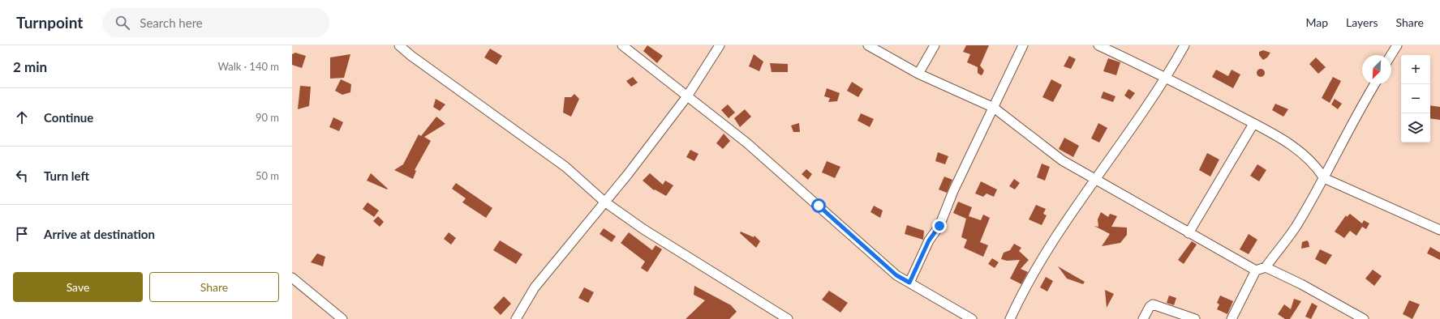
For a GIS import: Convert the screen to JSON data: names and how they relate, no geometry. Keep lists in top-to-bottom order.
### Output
{
  "north": "bottom left",
  "page": {
    "header": "Turnpoint",
    "search": "Search here",
    "nav": ["Map", "Layers", "Share"],
    "heading": ["2 min", "Walk · 140 m"],
    "map_buttons": ["+", "−"],
    "list": [
      ["Continue", "90 m"],
      ["Turn left", "50 m"],
      "Arrive at destination"
    ],
    "buttons": ["Save", "Share"]
  }
}
